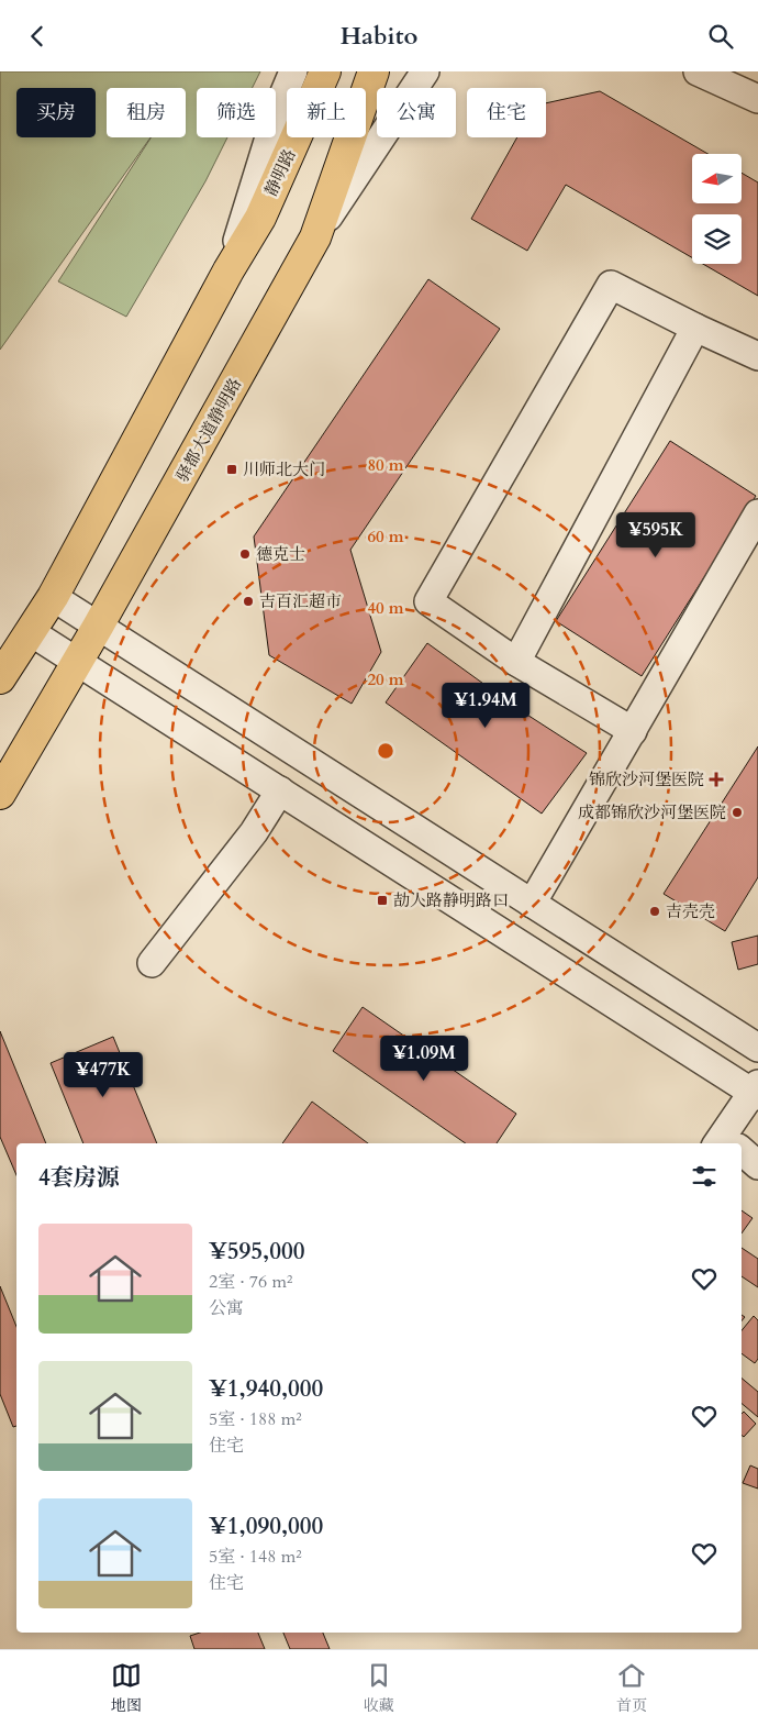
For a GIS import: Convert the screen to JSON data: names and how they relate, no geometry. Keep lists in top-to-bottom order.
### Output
{
  "streets": {
    "main road": ["静明路", "驿都大道静明路"]
  },
  "places": {
    "transit": ["川师北大门", "劼人路静明路口"],
    "other": [
      "德克士",
      "吉百汇超市",
      "成都锦欣沙河堡医院",
      "吉壳壳"
    ],
    "health": ["锦欣沙河堡医院"]
  },
  "north": "left",
  "page": {
    "header": "Habito",
    "chip": [
      "买房",
      "租房",
      "筛选",
      "新上",
      "公寓",
      "住宅"
    ],
    "price": [
      "¥595K",
      "¥1.94M",
      "¥1.09M",
      "¥477K"
    ],
    "heading": "4套房源",
    "list": [
      {
        "name": "¥595,000",
        "note": "2室 · 76 m² · 公寓"
      },
      {
        "name": "¥1,940,000",
        "note": "5室 · 188 m² · 住宅"
      },
      {
        "name": "¥1,090,000",
        "note": "5室 · 148 m² · 住宅"
      }
    ],
    "tabs": ["地图", "收藏", "首页"]
  },
  "rings": [
    "80 m",
    "60 m",
    "40 m",
    "20 m"
  ]
}
